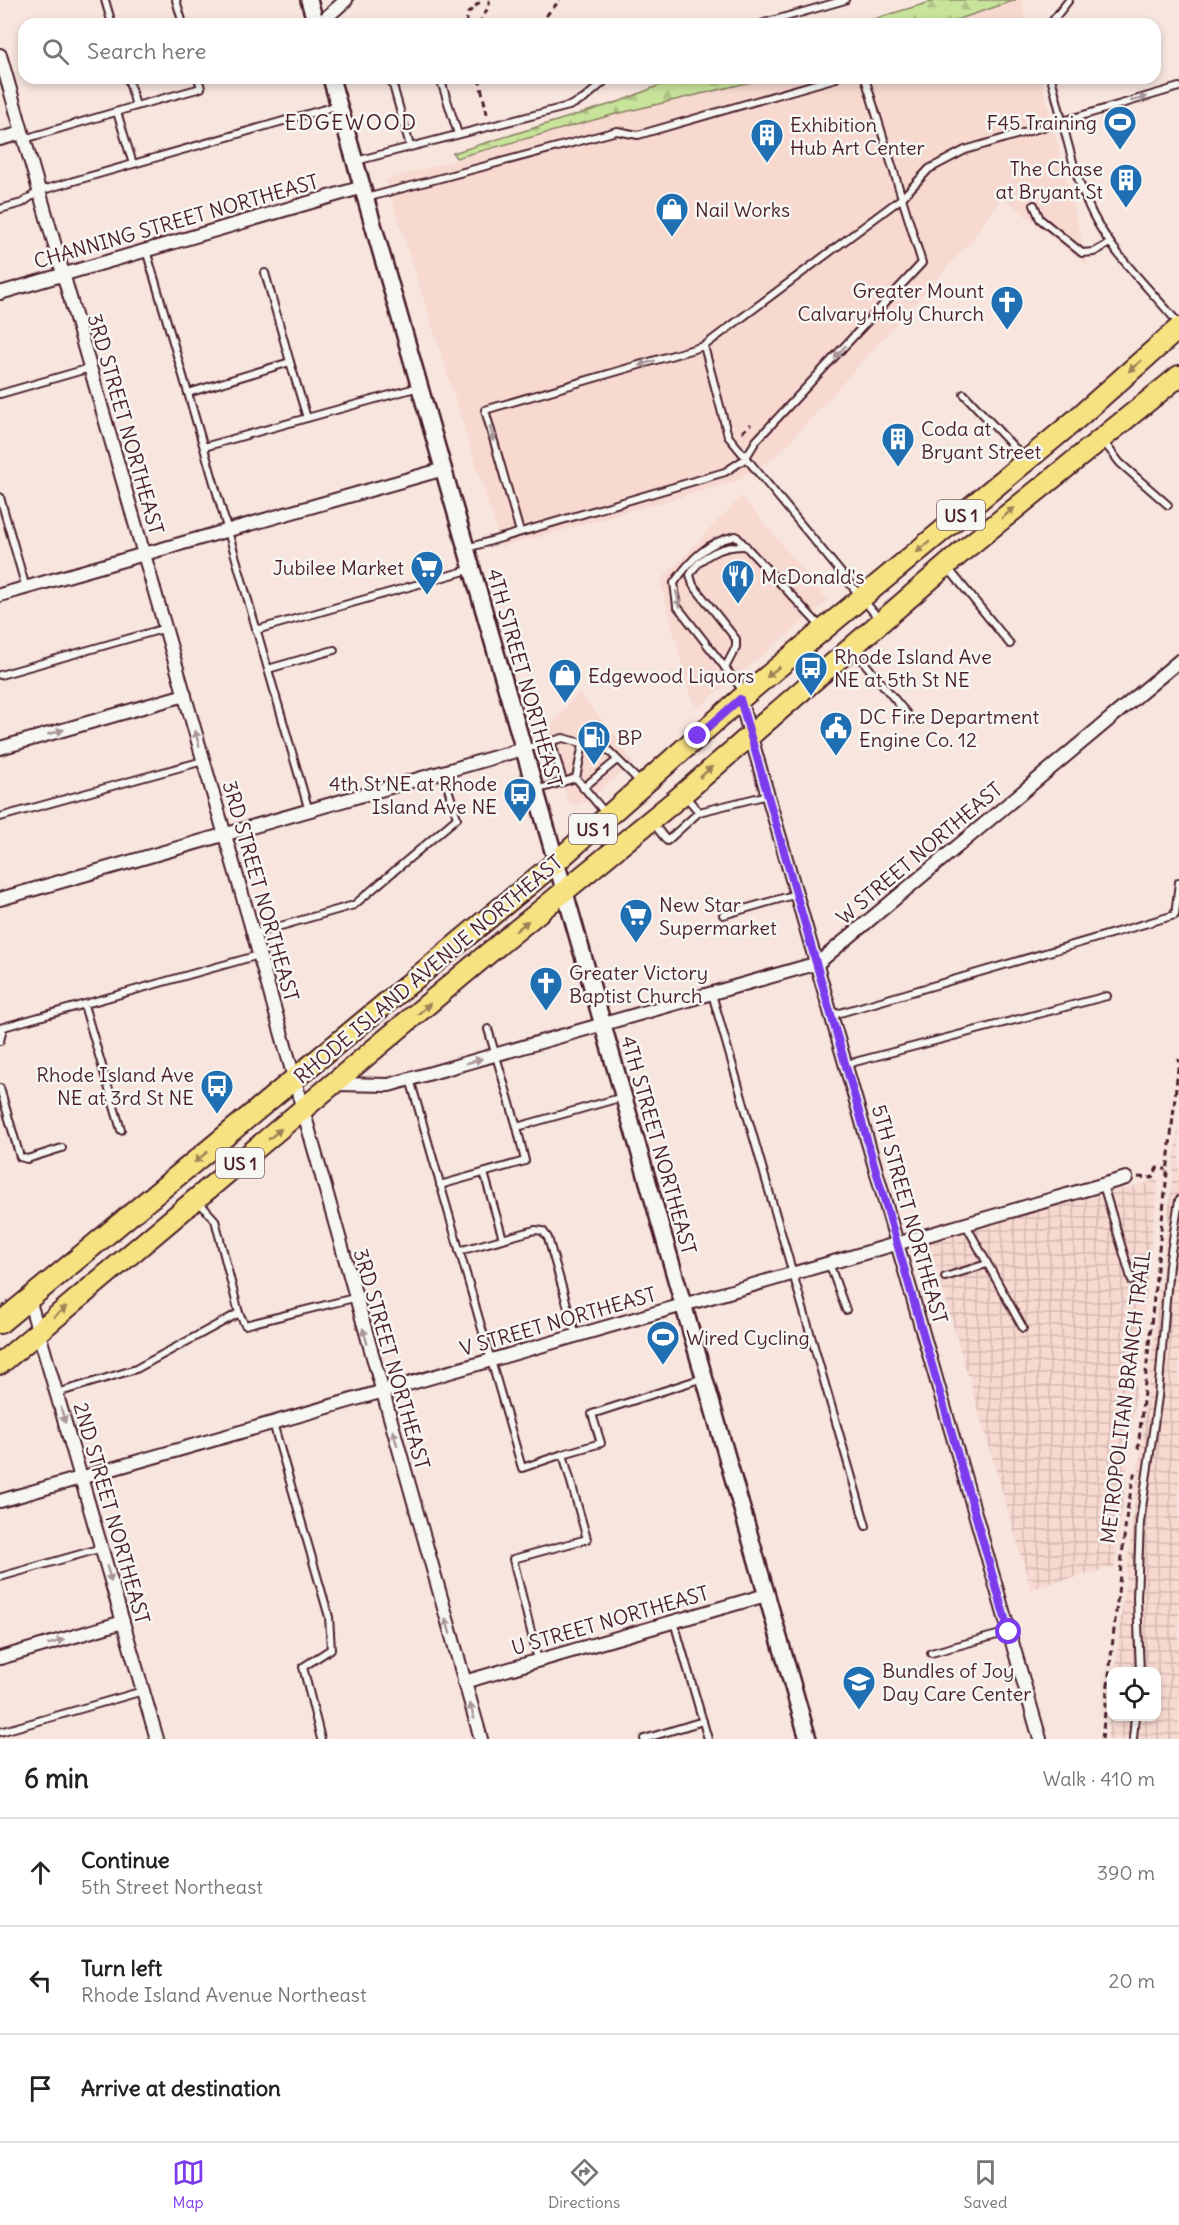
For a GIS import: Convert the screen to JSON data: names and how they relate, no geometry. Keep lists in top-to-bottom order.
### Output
{
  "streets": {
    "main road": ["US 1", "RHODE ISLAND AVENUE NORTHEAST"],
    "street": [
      "CHANNING STREET NORTHEAST",
      "3RD STREET NORTHEAST",
      "4TH STREET NORTHEAST",
      "W STREET NORTHEAST",
      "5TH STREET NORTHEAST",
      "V STREET NORTHEAST",
      "2ND STREET NORTHEAST",
      "U STREET NORTHEAST"
    ],
    "path": ["METROPOLITAN BRANCH TRAIL"]
  },
  "crossings": [
    ["CHANNING STREET NORTHEAST", "3RD STREET NORTHEAST"],
    ["CHANNING STREET NORTHEAST", "4TH STREET NORTHEAST"],
    ["3RD STREET NORTHEAST", "RHODE ISLAND AVENUE NORTHEAST"],
    ["3RD STREET NORTHEAST", "V STREET NORTHEAST"],
    ["3RD STREET NORTHEAST", "U STREET NORTHEAST"],
    ["4TH STREET NORTHEAST", "W STREET NORTHEAST"],
    ["4TH STREET NORTHEAST", "RHODE ISLAND AVENUE NORTHEAST"],
    ["4TH STREET NORTHEAST", "V STREET NORTHEAST"],
    ["4TH STREET NORTHEAST", "U STREET NORTHEAST"],
    ["W STREET NORTHEAST", "RHODE ISLAND AVENUE NORTHEAST"],
    ["W STREET NORTHEAST", "5TH STREET NORTHEAST"],
    ["RHODE ISLAND AVENUE NORTHEAST", "5TH STREET NORTHEAST"],
    ["RHODE ISLAND AVENUE NORTHEAST", "2ND STREET NORTHEAST"],
    ["5TH STREET NORTHEAST", "V STREET NORTHEAST"],
    ["V STREET NORTHEAST", "2ND STREET NORTHEAST"]
  ],
  "one_way": ["2ND STREET NORTHEAST"],
  "districts": ["EDGEWOOD"],
  "places": {
    "sports": ["F45 Training", "Wired Cycling"],
    "building": ["Exhibition Hub Art Center", "The Chase at Bryant St", "Coda at Bryant Street"],
    "shop": ["Nail Works", "Edgewood Liquors"],
    "church": ["Greater Mount Calvary Holy Church", "Greater Victory Baptist Church"],
    "supermarket": ["Jubilee Market", "New Star Supermarket"],
    "restaurant": ["McDonald's"],
    "bus stop": ["Rhode Island Ave NE at 5th St NE", "4th St NE at Rhode Island Ave NE", "Rhode Island Ave NE at 3rd St NE"],
    "public building": ["DC Fire Department Engine Co. 12"],
    "fuel station": ["BP"],
    "school or university": ["Bundles of Joy Day Care Center"]
  },
  "page": {
    "search": "Search here",
    "heading": ["6 min", "Walk · 410 m"],
    "list": [
      ["Continue", "5th Street Northeast", "390 m"],
      ["Turn left", "Rhode Island Avenue Northeast", "20 m"],
      "Arrive at destination"
    ],
    "nav": ["Map", "Directions", "Saved"]
  }
}
